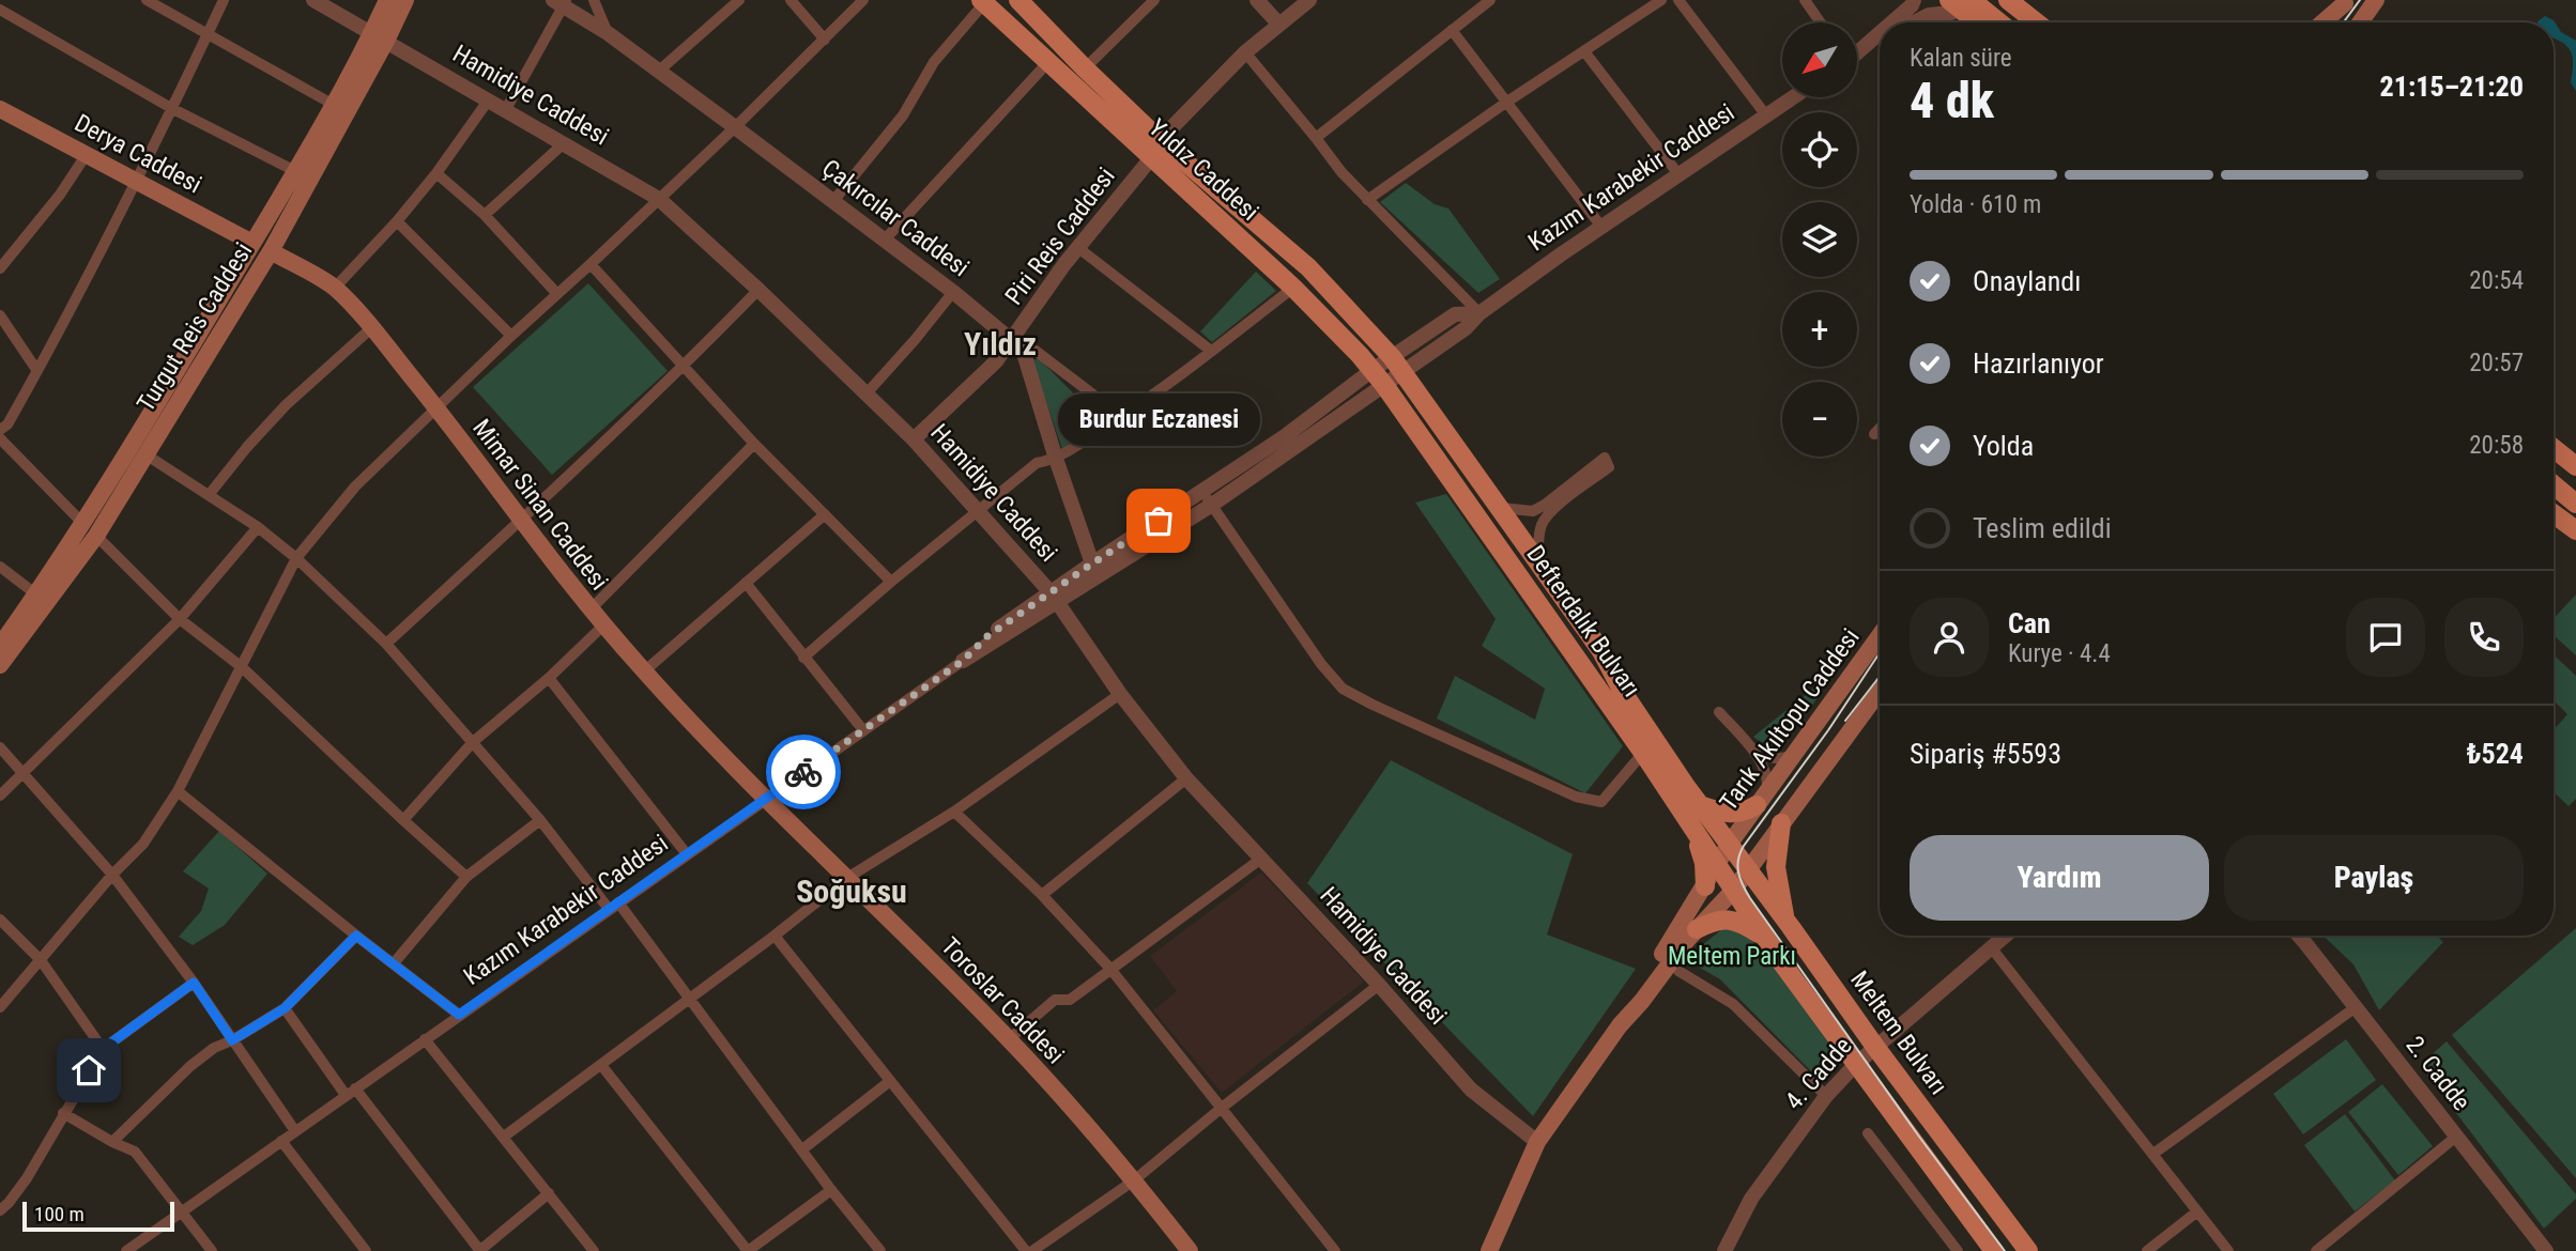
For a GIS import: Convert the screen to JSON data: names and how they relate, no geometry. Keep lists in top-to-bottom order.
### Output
{
  "streets": {
    "main road": [
      "Derya Caddesi",
      "Yıldız Caddesi",
      "Turgut Reis Caddesi",
      "Mimar Sinan Caddesi",
      "Defterdalık Bulvarı",
      "Tarık Akıltopu Caddesi",
      "Toroslar Caddesi",
      "Meltem Bulvarı"
    ],
    "street": [
      "Hamidiye Caddesi",
      "Kazım Karabekir Caddesi",
      "Çakırcılar Caddesi",
      "Piri Reis Caddesi",
      "4. Cadde",
      "2. Cadde"
    ]
  },
  "crossings": [
    ["Hamidiye Caddesi", "Kazım Karabekir Caddesi"],
    ["Hamidiye Caddesi", "Piri Reis Caddesi"],
    ["Hamidiye Caddesi", "Turgut Reis Caddesi"],
    ["Derya Caddesi", "Turgut Reis Caddesi"],
    ["Yıldız Caddesi", "Kazım Karabekir Caddesi"],
    ["Yıldız Caddesi", "Piri Reis Caddesi"],
    ["Yıldız Caddesi", "Defterdalık Bulvarı"],
    ["Kazım Karabekir Caddesi", "Mimar Sinan Caddesi"],
    ["Kazım Karabekir Caddesi", "Defterdalık Bulvarı"],
    ["Kazım Karabekir Caddesi", "Toroslar Caddesi"],
    ["Çakırcılar Caddesi", "Piri Reis Caddesi"],
    ["Turgut Reis Caddesi", "Mimar Sinan Caddesi"],
    ["Mimar Sinan Caddesi", "Toroslar Caddesi"],
    ["Defterdalık Bulvarı", "Tarık Akıltopu Caddesi"],
    ["Defterdalık Bulvarı", "Meltem Bulvarı"],
    ["Tarık Akıltopu Caddesi", "Meltem Bulvarı"],
    ["Meltem Bulvarı", "4. Cadde"]
  ],
  "districts": ["Yıldız", "Soğuksu"],
  "parks": ["Meltem Parkı"],
  "places": ["Burdur Eczanesi"],
  "scale_bar": "100 m",
  "north": "bottom left",
  "page": {
    "map_buttons": ["+", "−"],
    "heading": ["4 dk", "Kalan süre", "21:15–21:20"],
    "panel": [
      "Can",
      "Kurye · 4.4",
      "Sipariş #5593",
      "₺524"
    ],
    "bar": "Yolda · 610 m",
    "list": [
      ["Onaylandı", "20:54"],
      ["Hazırlanıyor", "20:57"],
      ["Yolda", "20:58"],
      "Teslim edildi"
    ],
    "bubble": "Burdur Eczanesi",
    "buttons": ["Yardım", "Paylaş"],
    "scale": "100 m"
  }
}
